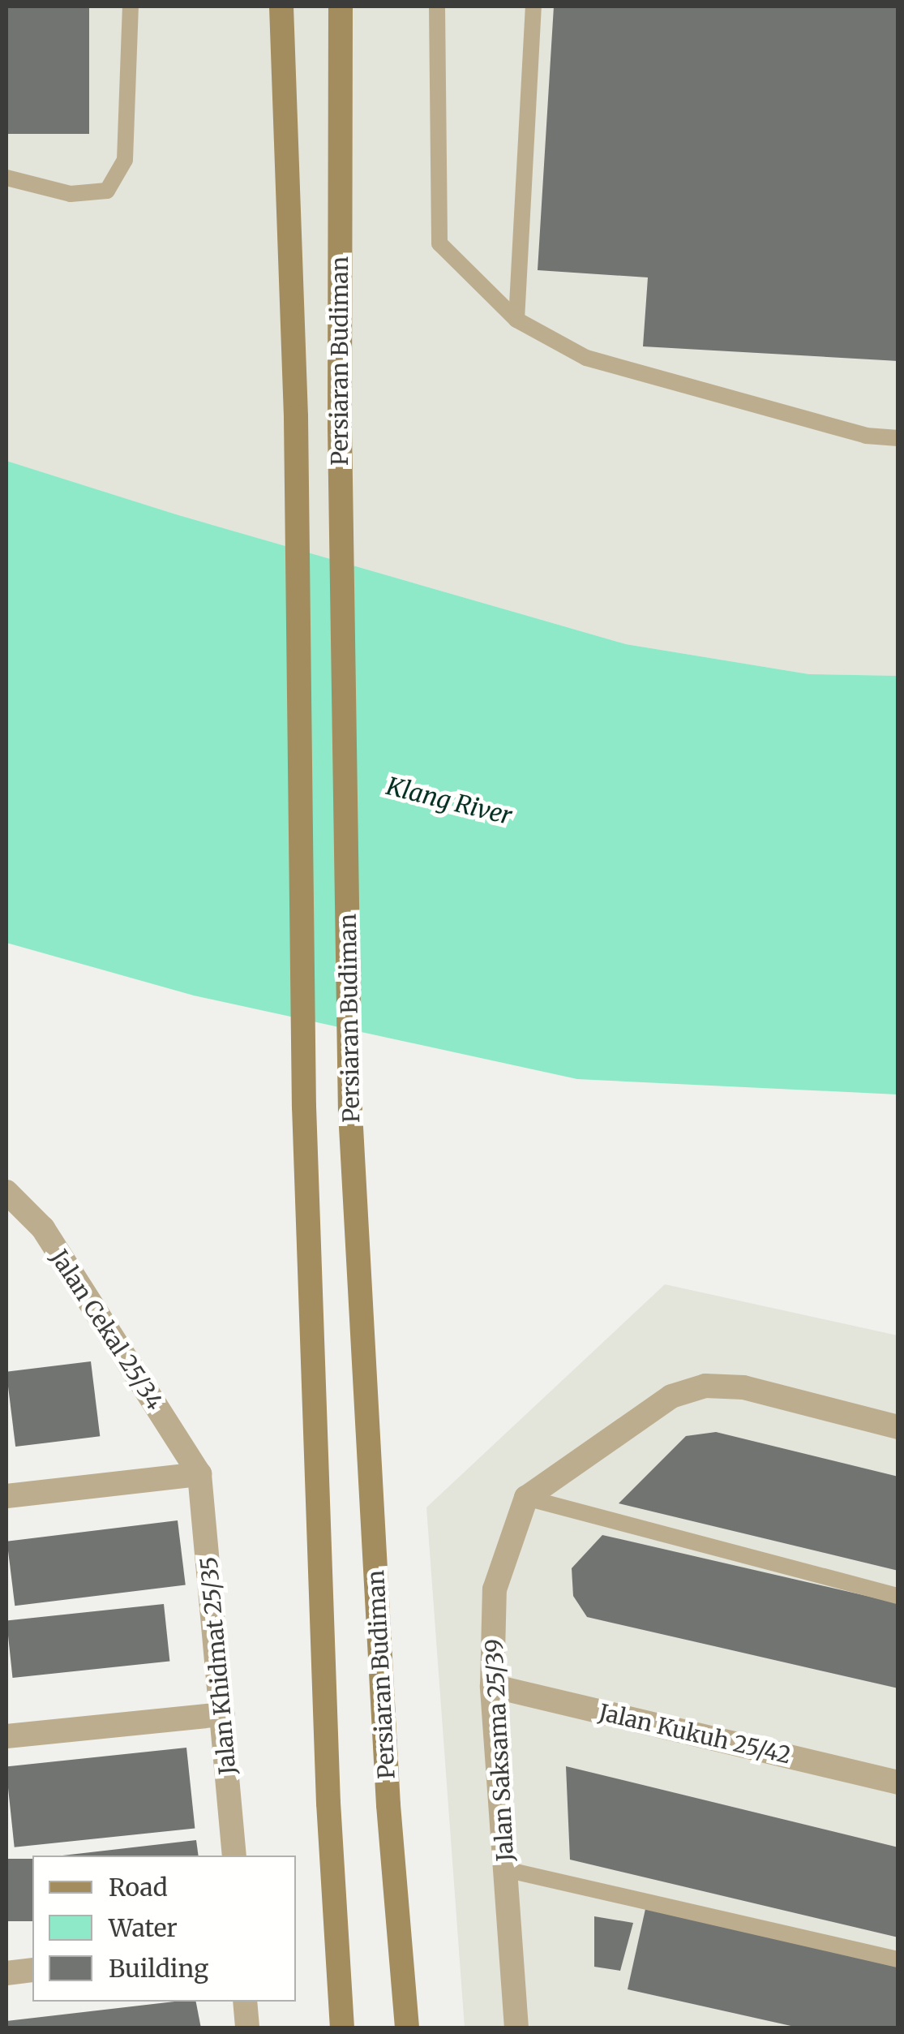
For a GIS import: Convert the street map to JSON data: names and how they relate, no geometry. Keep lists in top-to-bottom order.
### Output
{
  "streets": {
    "main road": ["Persiaran Budiman"],
    "street": [
      "Jalan Cekal 25/34",
      "Jalan Khidmat 25/35",
      "Jalan Kukuh 25/42",
      "Jalan Saksama 25/39"
    ]
  },
  "crossings": [
    ["Jalan Cekal 25/34", "Jalan Khidmat 25/35"],
    ["Jalan Kukuh 25/42", "Jalan Saksama 25/39"]
  ],
  "water": ["Klang River"],
  "legend": ["Road", "Water", "Building"]
}
